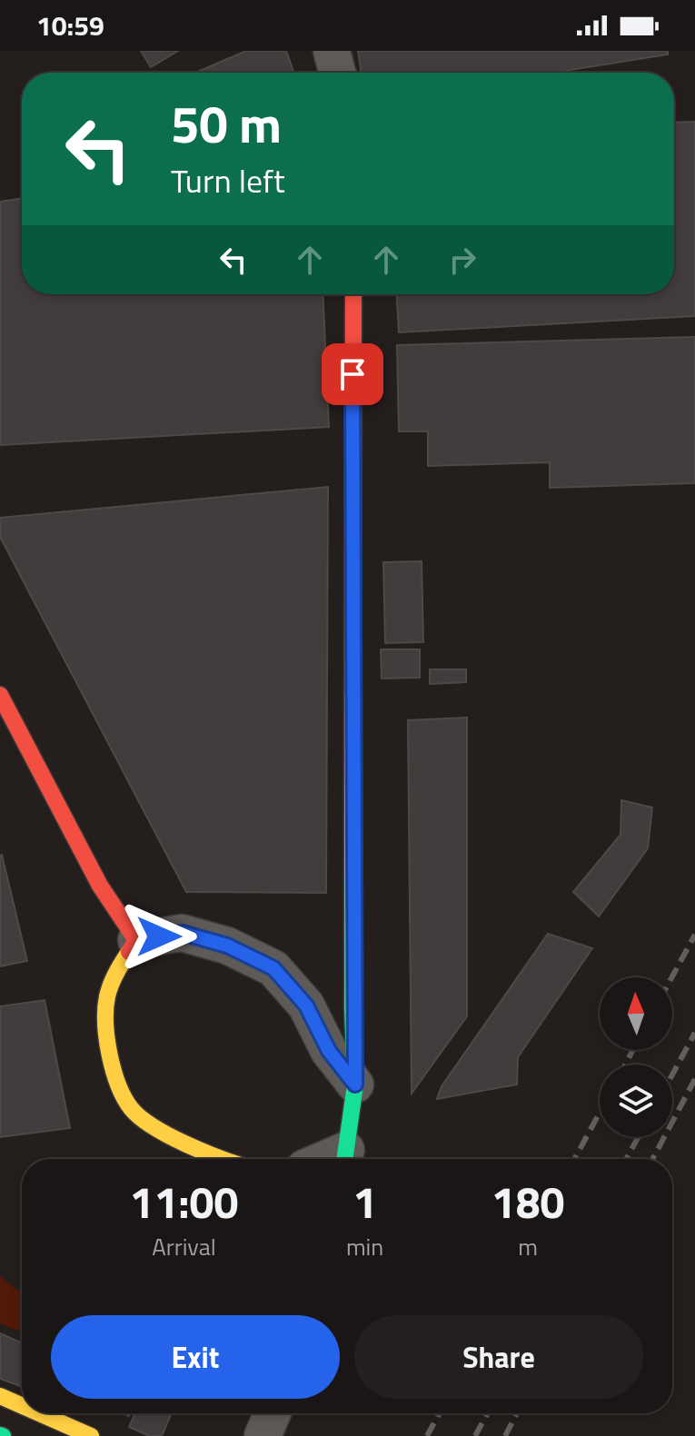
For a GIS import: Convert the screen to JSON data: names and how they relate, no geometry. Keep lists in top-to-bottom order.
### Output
{
  "north": "top",
  "page": {
    "status": "10:59",
    "turn": ["50 m", "Turn left"],
    "eta": [
      "11:00",
      "Arrival",
      "1",
      "min",
      "180",
      "m"
    ],
    "buttons": ["Exit", "Share"]
  }
}
